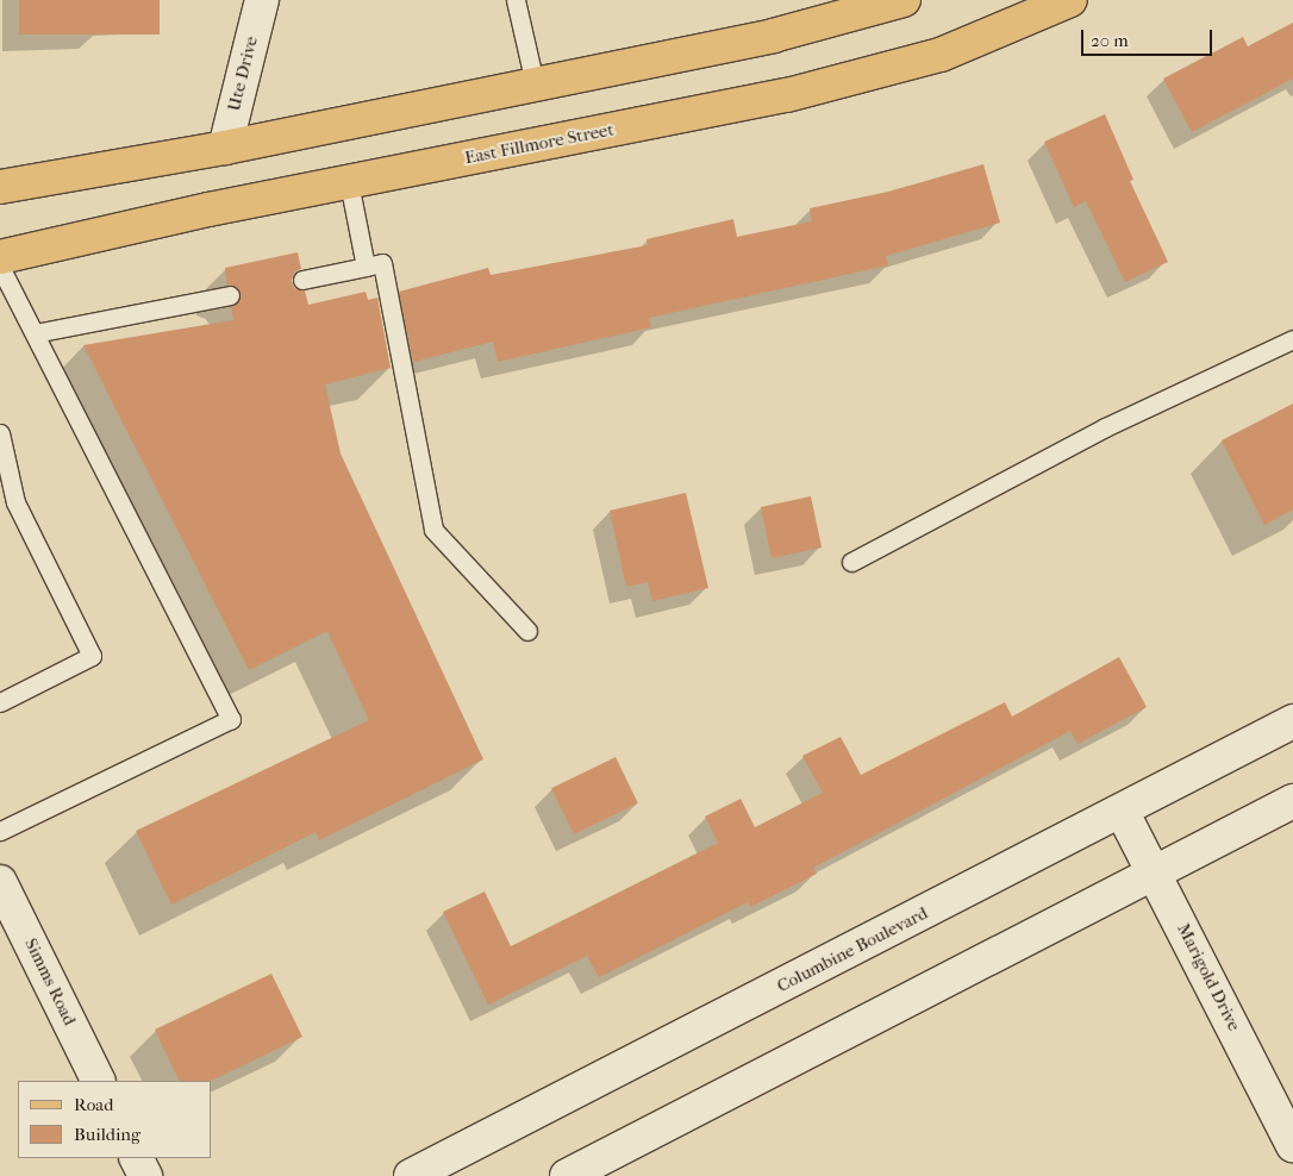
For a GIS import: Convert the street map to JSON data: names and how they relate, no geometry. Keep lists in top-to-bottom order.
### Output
{
  "streets": {
    "main road": ["East Fillmore Street"],
    "street": [
      "Ute Drive",
      "Columbine Boulevard",
      "Marigold Drive",
      "Simms Road"
    ]
  },
  "crossings": [
    ["Columbine Boulevard", "Marigold Drive"]
  ],
  "legend": ["Road", "Building"],
  "scale_bar": "20 m"
}
